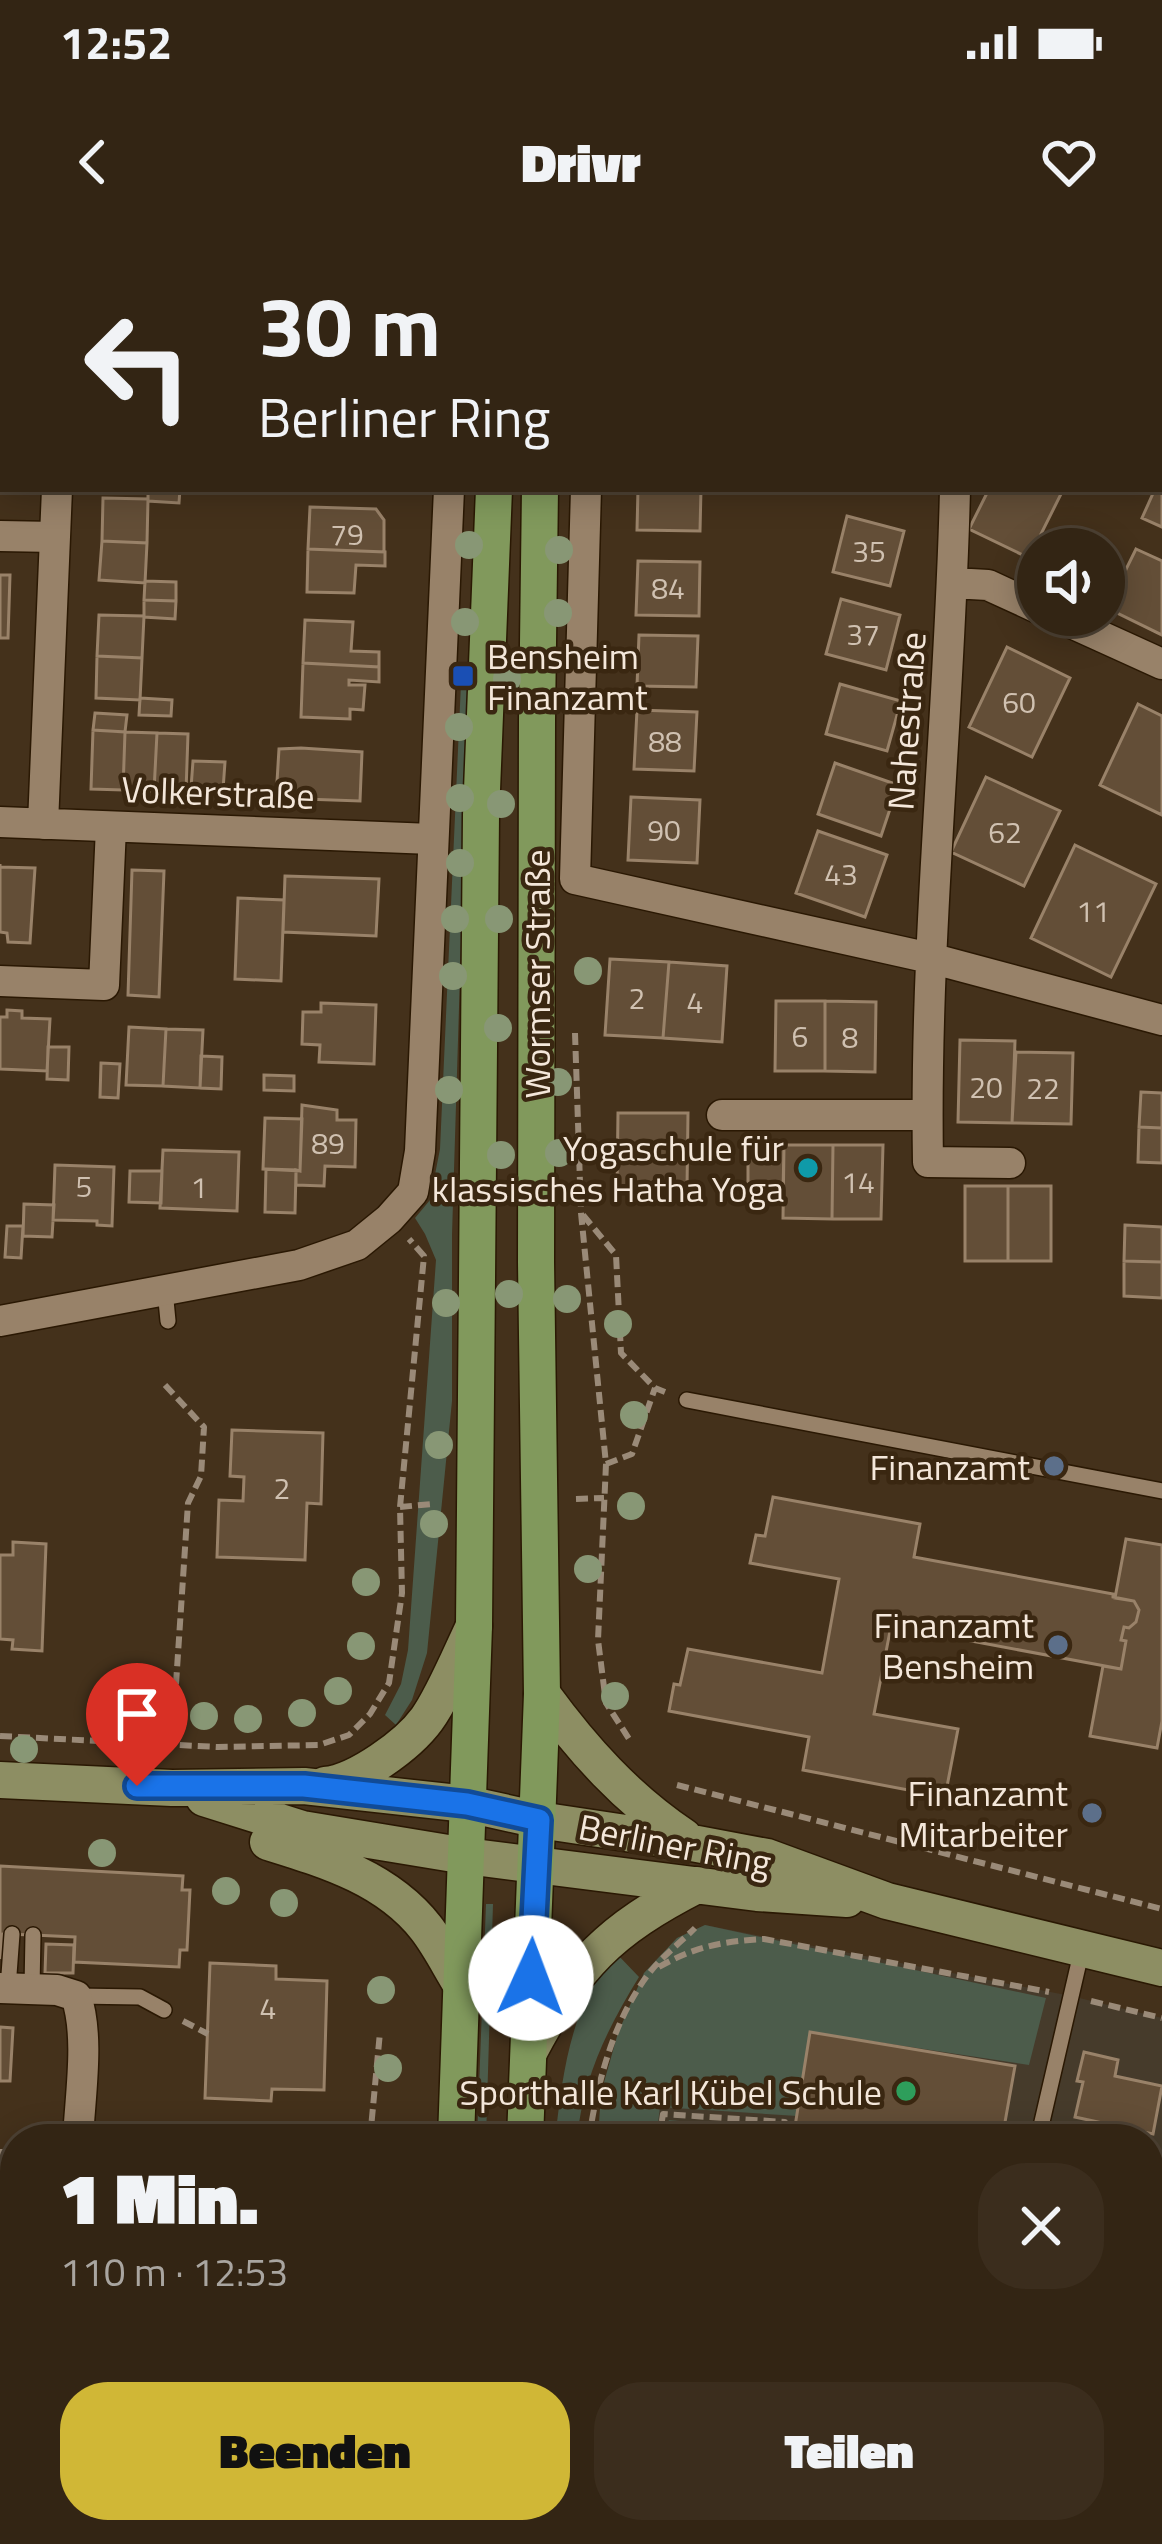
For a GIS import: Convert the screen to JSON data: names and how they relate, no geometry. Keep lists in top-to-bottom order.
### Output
{
  "streets": {
    "main road": ["Wormser Straße"],
    "street": ["Nahestraße", "Volkerstraße", "Berliner Ring"]
  },
  "crossings": [
    ["Nahestraße", "Wormser Straße"],
    ["Wormser Straße", "Berliner Ring"]
  ],
  "places": {
    "transit": ["Bensheim Finanzamt"],
    "other": [
      "Yogaschule für klassisches Hatha Yoga",
      "Finanzamt",
      "Finanzamt Bensheim",
      "Finanzamt Mitarbeiter",
      "Sporthalle Karl Kübel Schule"
    ]
  },
  "house_numbers": [
    "79",
    "35",
    "84",
    "37",
    "60",
    "88",
    "90",
    "62",
    "43",
    "11",
    "2",
    "4",
    "6",
    "8",
    "20",
    "22",
    "89",
    "14",
    "5",
    "1",
    "2",
    "4"
  ],
  "page": {
    "status": "12:52",
    "header": "Drivr",
    "turn": ["30 m", "Berliner Ring"],
    "heading": ["1 Min.", "110 m · 12:53"],
    "buttons": ["Beenden", "Teilen"]
  }
}
